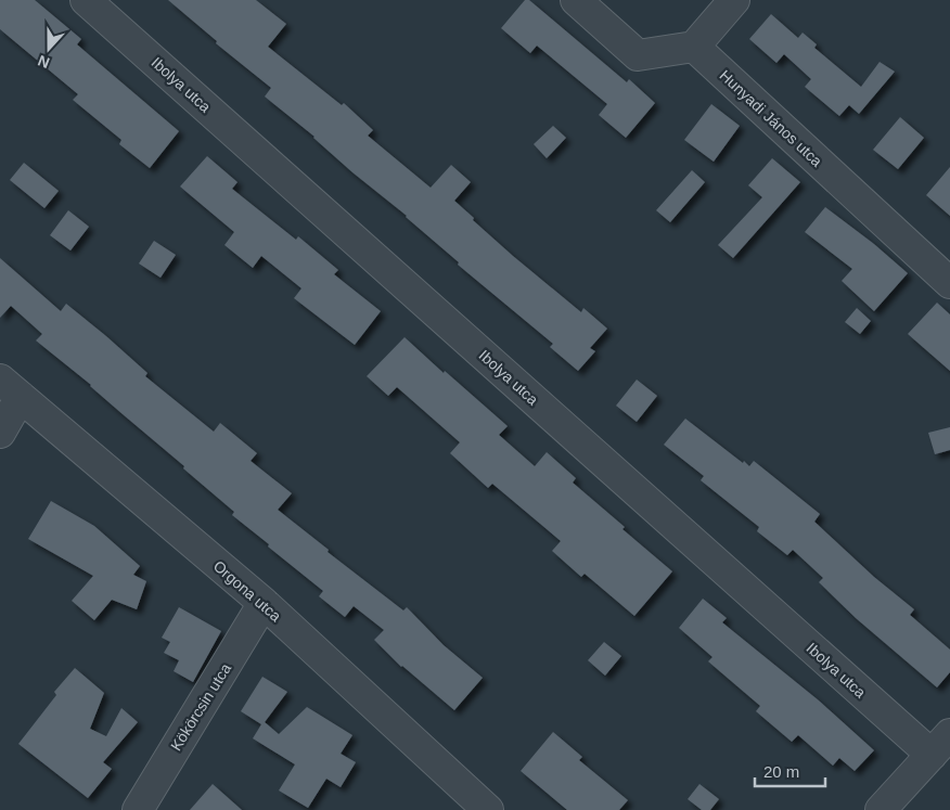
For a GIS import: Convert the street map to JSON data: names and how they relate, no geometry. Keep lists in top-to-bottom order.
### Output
{
  "streets": {
    "street": [
      "Ibolya utca",
      "Hunyadi János utca",
      "Orgona utca",
      "Kökörcsin utca"
    ]
  },
  "crossings": [
    ["Orgona utca", "Kökörcsin utca"]
  ],
  "scale_bar": "20 m",
  "north": "bottom"
}
